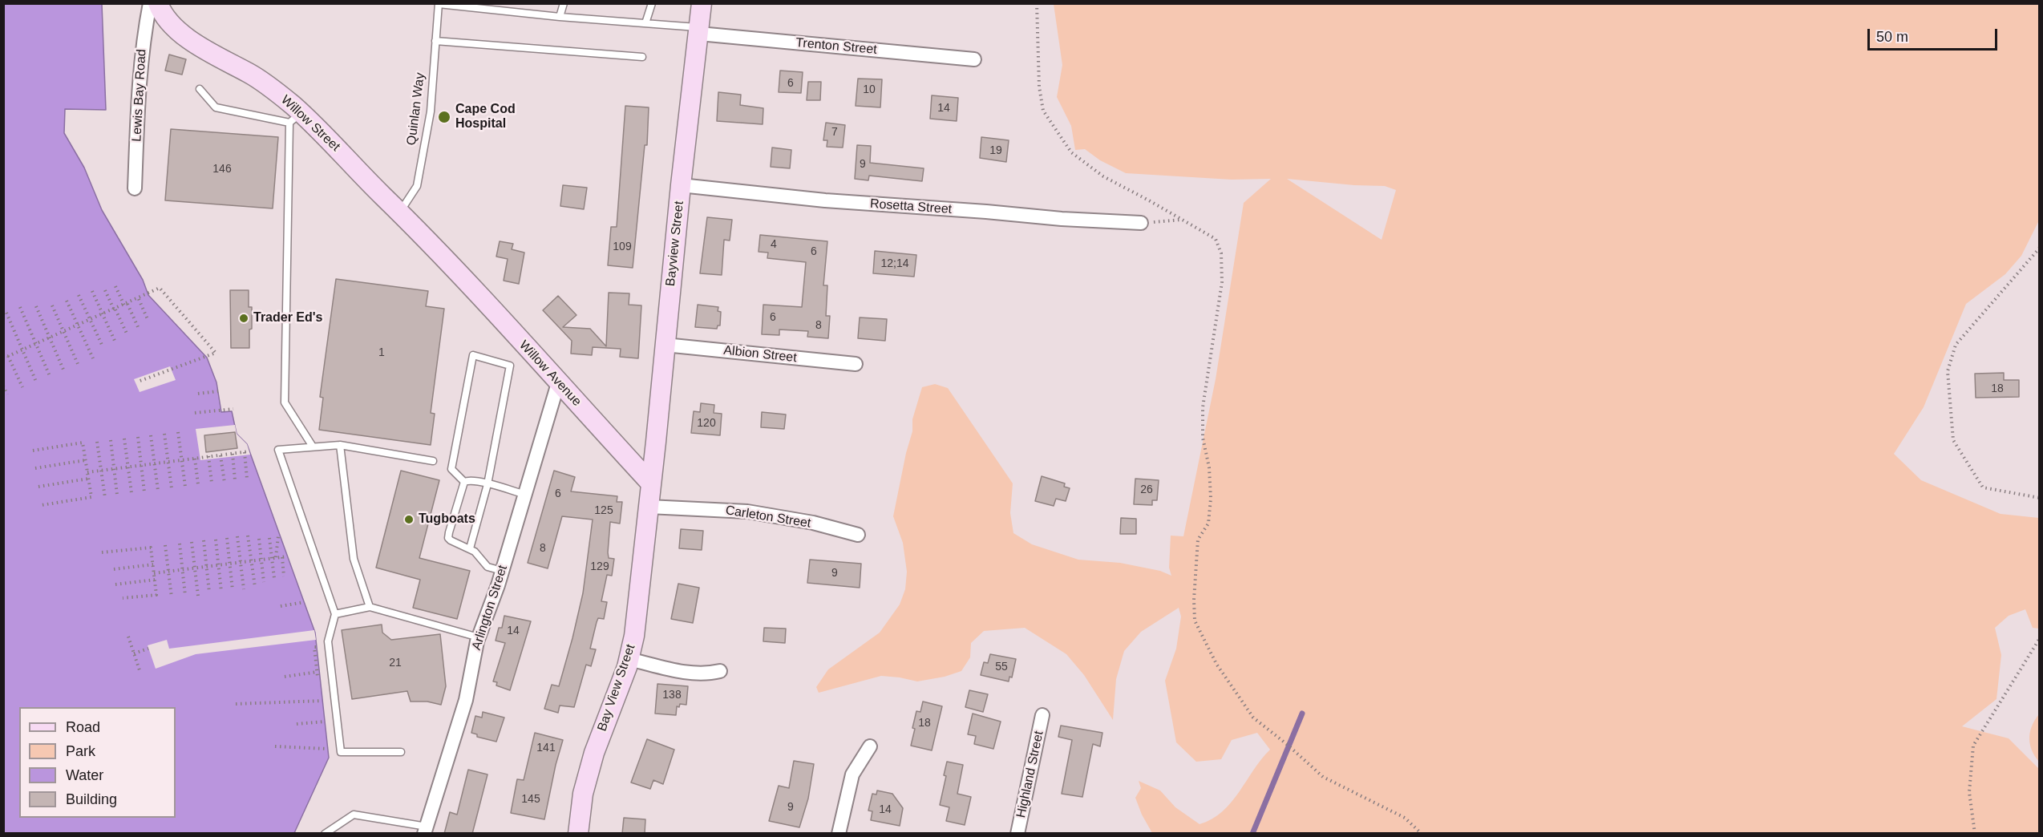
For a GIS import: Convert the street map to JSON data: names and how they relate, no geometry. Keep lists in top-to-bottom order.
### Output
{
  "streets": {
    "street": [
      "Trenton Street",
      "Lewis Bay Road",
      "Willow Street",
      "Rosetta Street",
      "Bayview Street",
      "Albion Street",
      "Willow Avenue",
      "Carleton Street",
      "Arlington Street",
      "Bay View Street",
      "Highland Street"
    ],
    "lane": ["Quinlan Way"]
  },
  "crossings": [
    ["Trenton Street", "Bayview Street"],
    ["Quinlan Way", "Willow Street"],
    ["Willow Street", "Willow Avenue"],
    ["Rosetta Street", "Bayview Street"],
    ["Bayview Street", "Albion Street"],
    ["Bayview Street", "Willow Avenue"],
    ["Bayview Street", "Bay View Street"],
    ["Willow Avenue", "Arlington Street"],
    ["Willow Avenue", "Bay View Street"],
    ["Carleton Street", "Bay View Street"]
  ],
  "places": ["Cape Cod Hospital", "Trader Ed's", "Tugboats"],
  "house_numbers": [
    "6",
    "10",
    "14",
    "7",
    "19",
    "9",
    "146",
    "4",
    "109",
    "6",
    "12;14",
    "6",
    "8",
    "1",
    "18",
    "120",
    "26",
    "6",
    "125",
    "8",
    "129",
    "9",
    "14",
    "21",
    "55",
    "138",
    "18",
    "141",
    "145",
    "9",
    "14"
  ],
  "legend": [
    "Road",
    "Park",
    "Water",
    "Building"
  ],
  "scale_bar": "50 m"
}
